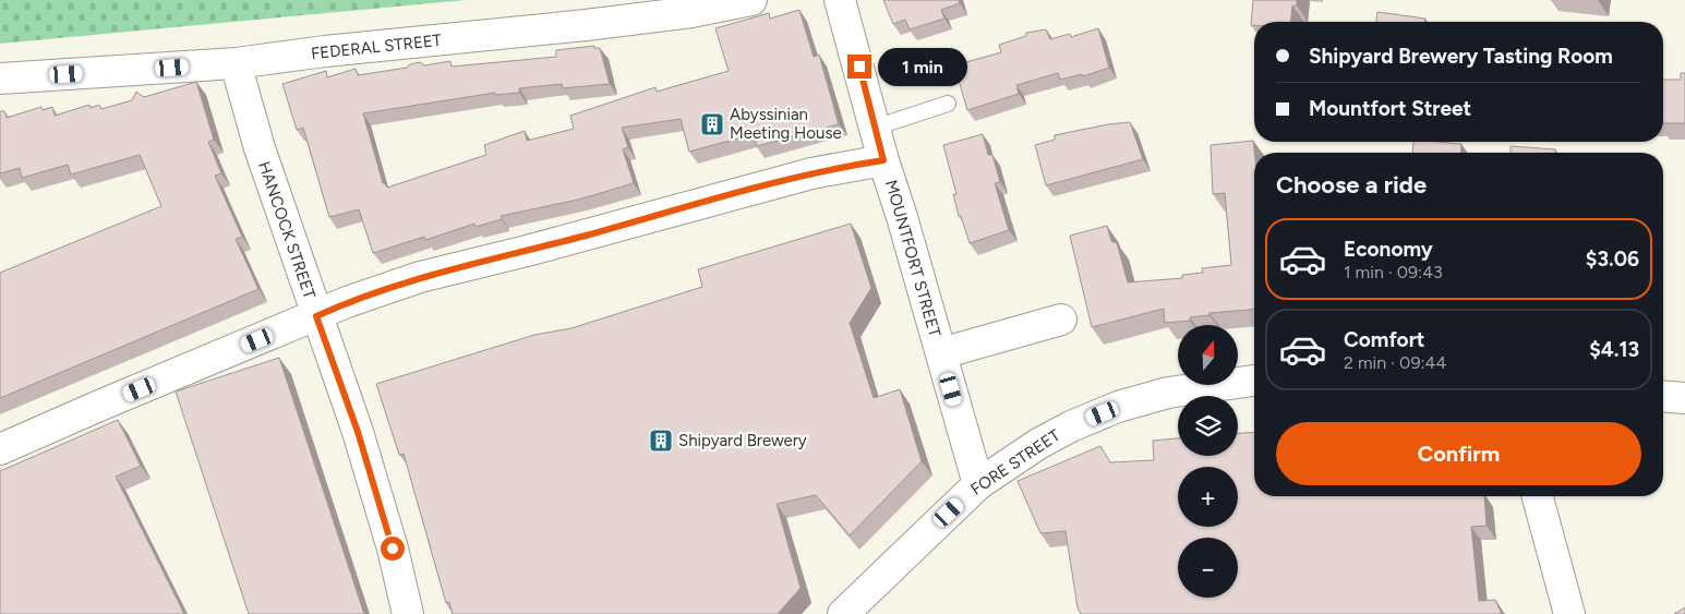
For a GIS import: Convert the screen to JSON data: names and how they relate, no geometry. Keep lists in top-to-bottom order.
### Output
{
  "streets": {
    "street": [
      "FEDERAL STREET",
      "HANCOCK STREET",
      "MOUNTFORT STREET",
      "FORE STREET"
    ]
  },
  "crossings": [
    ["FEDERAL STREET", "HANCOCK STREET"],
    ["MOUNTFORT STREET", "FORE STREET"]
  ],
  "places": {
    "building": ["Abyssinian Meeting House", "Shipyard Brewery"]
  },
  "north": "top",
  "page": {
    "banner": ["Shipyard Brewery Tasting Room", "Mountfort Street"],
    "bubble": "1 min",
    "heading": "Choose a ride",
    "list": [
      {
        "name": "Economy",
        "note": "1 min · 09:43",
        "value": "$3.06"
      },
      {
        "name": "Comfort",
        "note": "2 min · 09:44",
        "value": "$4.13"
      }
    ],
    "map_buttons": ["+", "−"],
    "buttons": "Confirm"
  }
}
